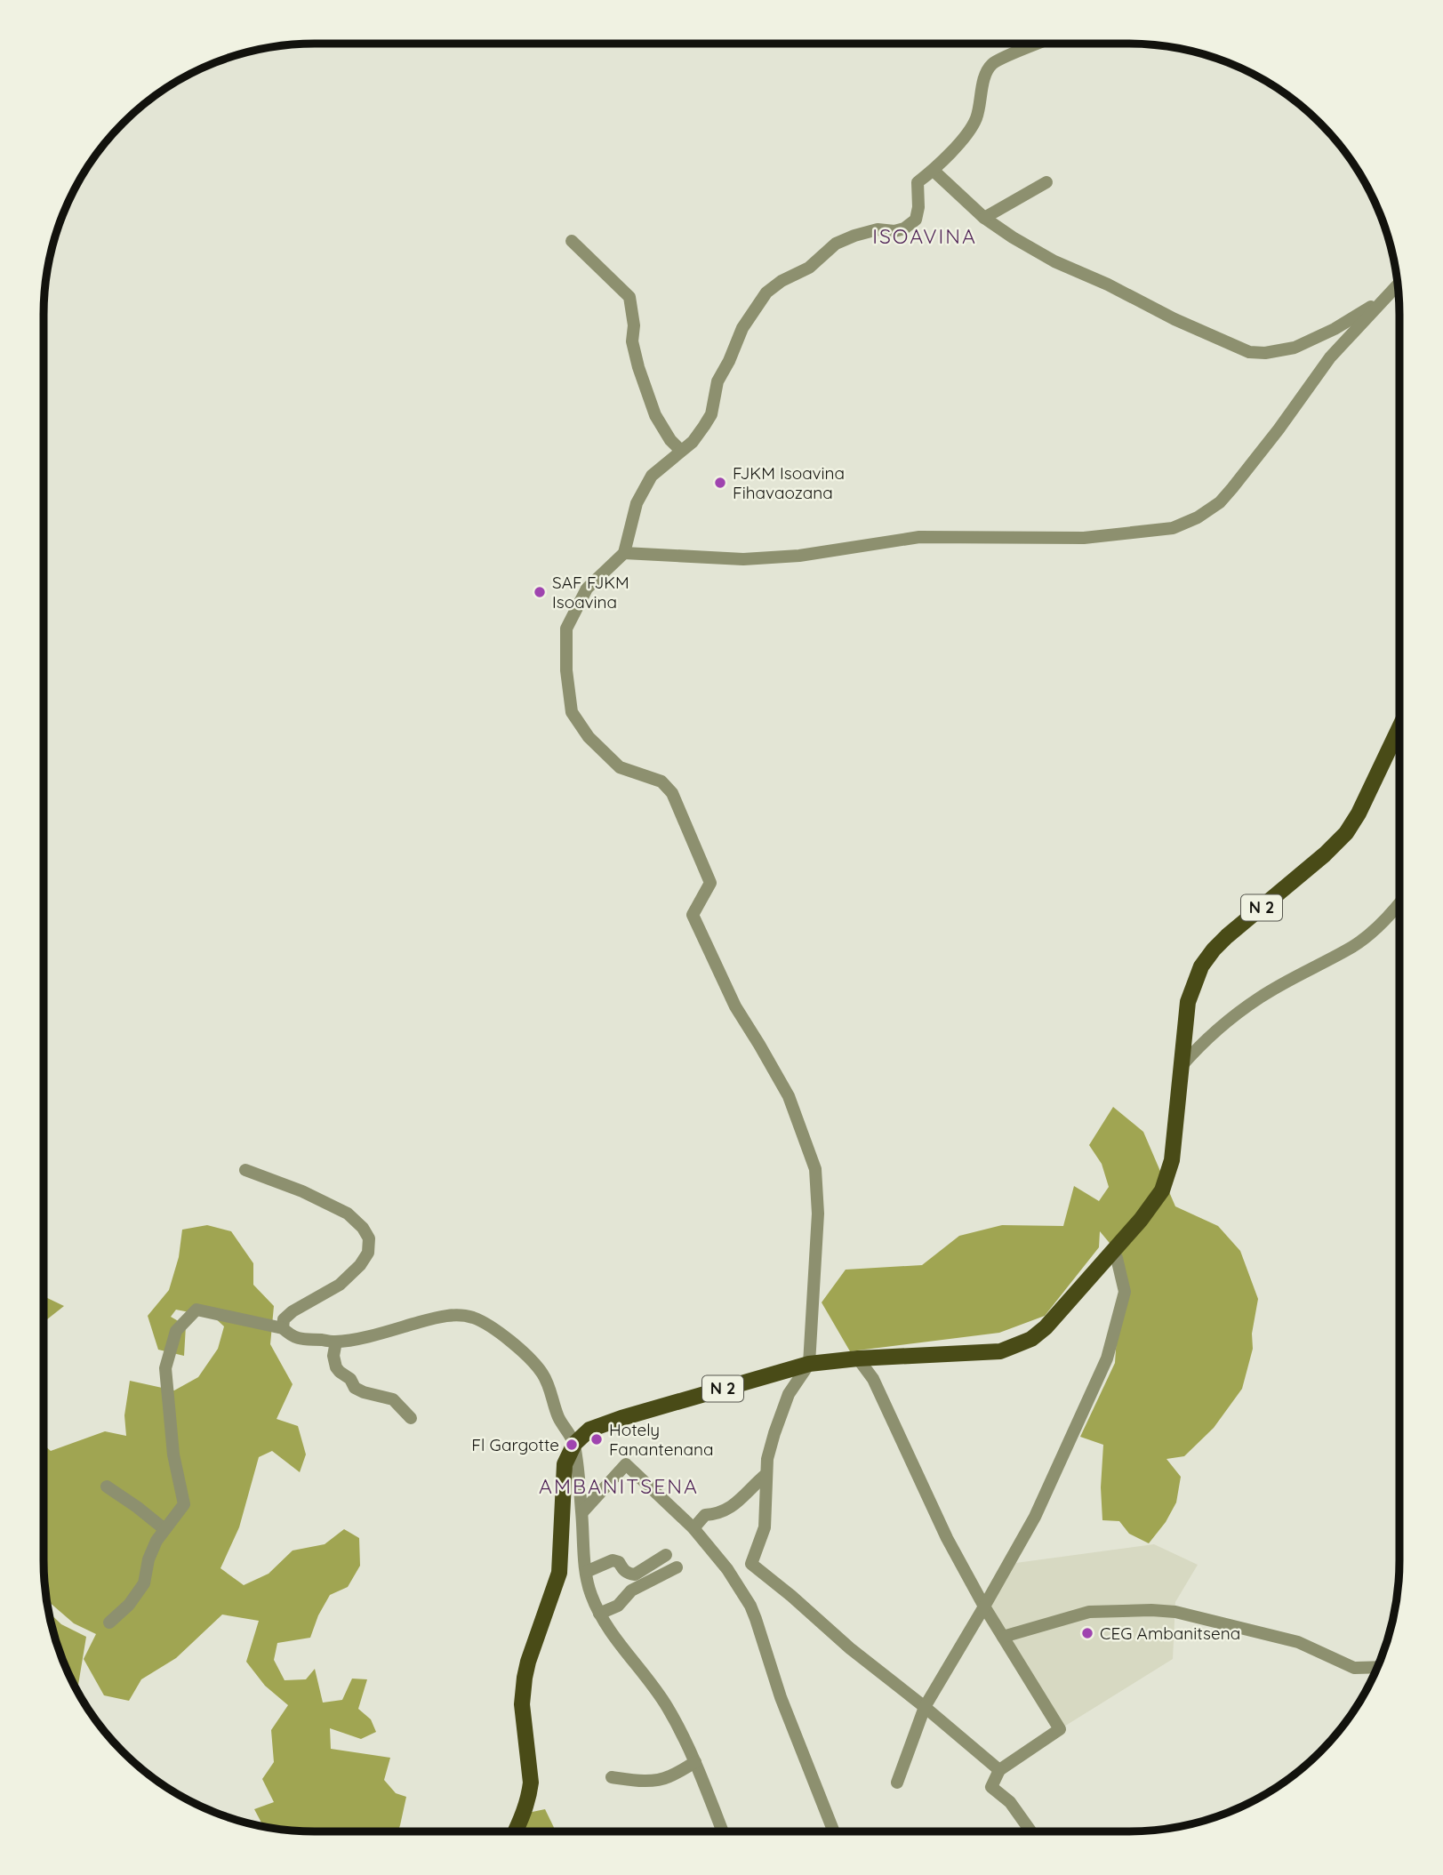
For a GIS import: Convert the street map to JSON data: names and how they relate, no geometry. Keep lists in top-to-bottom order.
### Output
{
  "streets": {
    "main road": ["N 2"]
  },
  "districts": ["ISOAVINA", "AMBANITSENA"],
  "places": [
    "FJKM Isoavina Fihavaozana",
    "SAF FJKM Isoavina",
    "Hotely Fanantenana",
    "Fl Gargotte",
    "CEG Ambanitsena"
  ]
}
